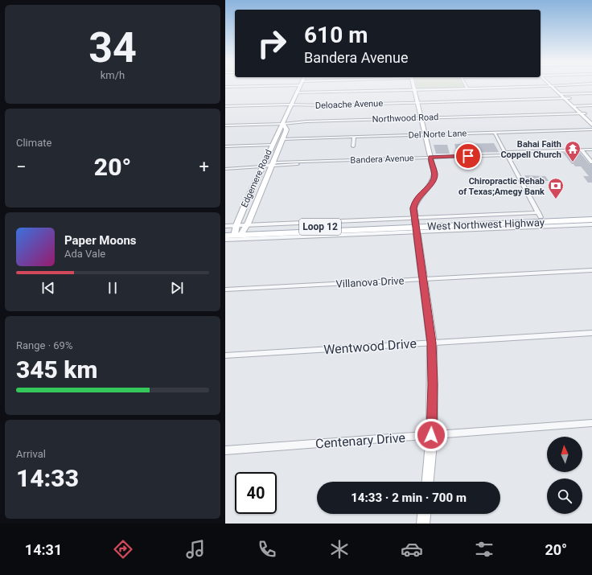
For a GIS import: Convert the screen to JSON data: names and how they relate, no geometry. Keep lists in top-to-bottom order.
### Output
{
  "streets": {
    "main road": ["West Northwest Highway", "Loop 12"],
    "street": [
      "Deloache Avenue",
      "Northwood Road",
      "Del Norte Lane",
      "Bandera Avenue",
      "Edgemere Road",
      "Villanova Drive",
      "Wentwood Drive",
      "Centenary Drive"
    ]
  },
  "crossings": [
    ["Deloache Avenue", "Edgemere Road"],
    ["Northwood Road", "Edgemere Road"],
    ["Del Norte Lane", "Edgemere Road"],
    ["Bandera Avenue", "Edgemere Road"],
    ["Edgemere Road", "West Northwest Highway"]
  ],
  "places": {
    "temple": ["Bahai Faith Coppell Church"],
    "bank": ["Chiropractic Rehab of Texas;Amegy Bank"]
  },
  "north": "top",
  "page": {
    "tile": [
      ["34", "km/h"],
      "Climate",
      ["Range · 69%", "345 km"],
      ["Arrival", "14:33"]
    ],
    "turn": ["610 m", "Bandera Avenue"],
    "heat": ["−", "20°", "+"],
    "song": ["Paper Moons", "Ada Vale"],
    "limit": "40",
    "trip": "14:33 · 2 min · 700 m",
    "tabs": ["14:31", "20°"]
  }
}
